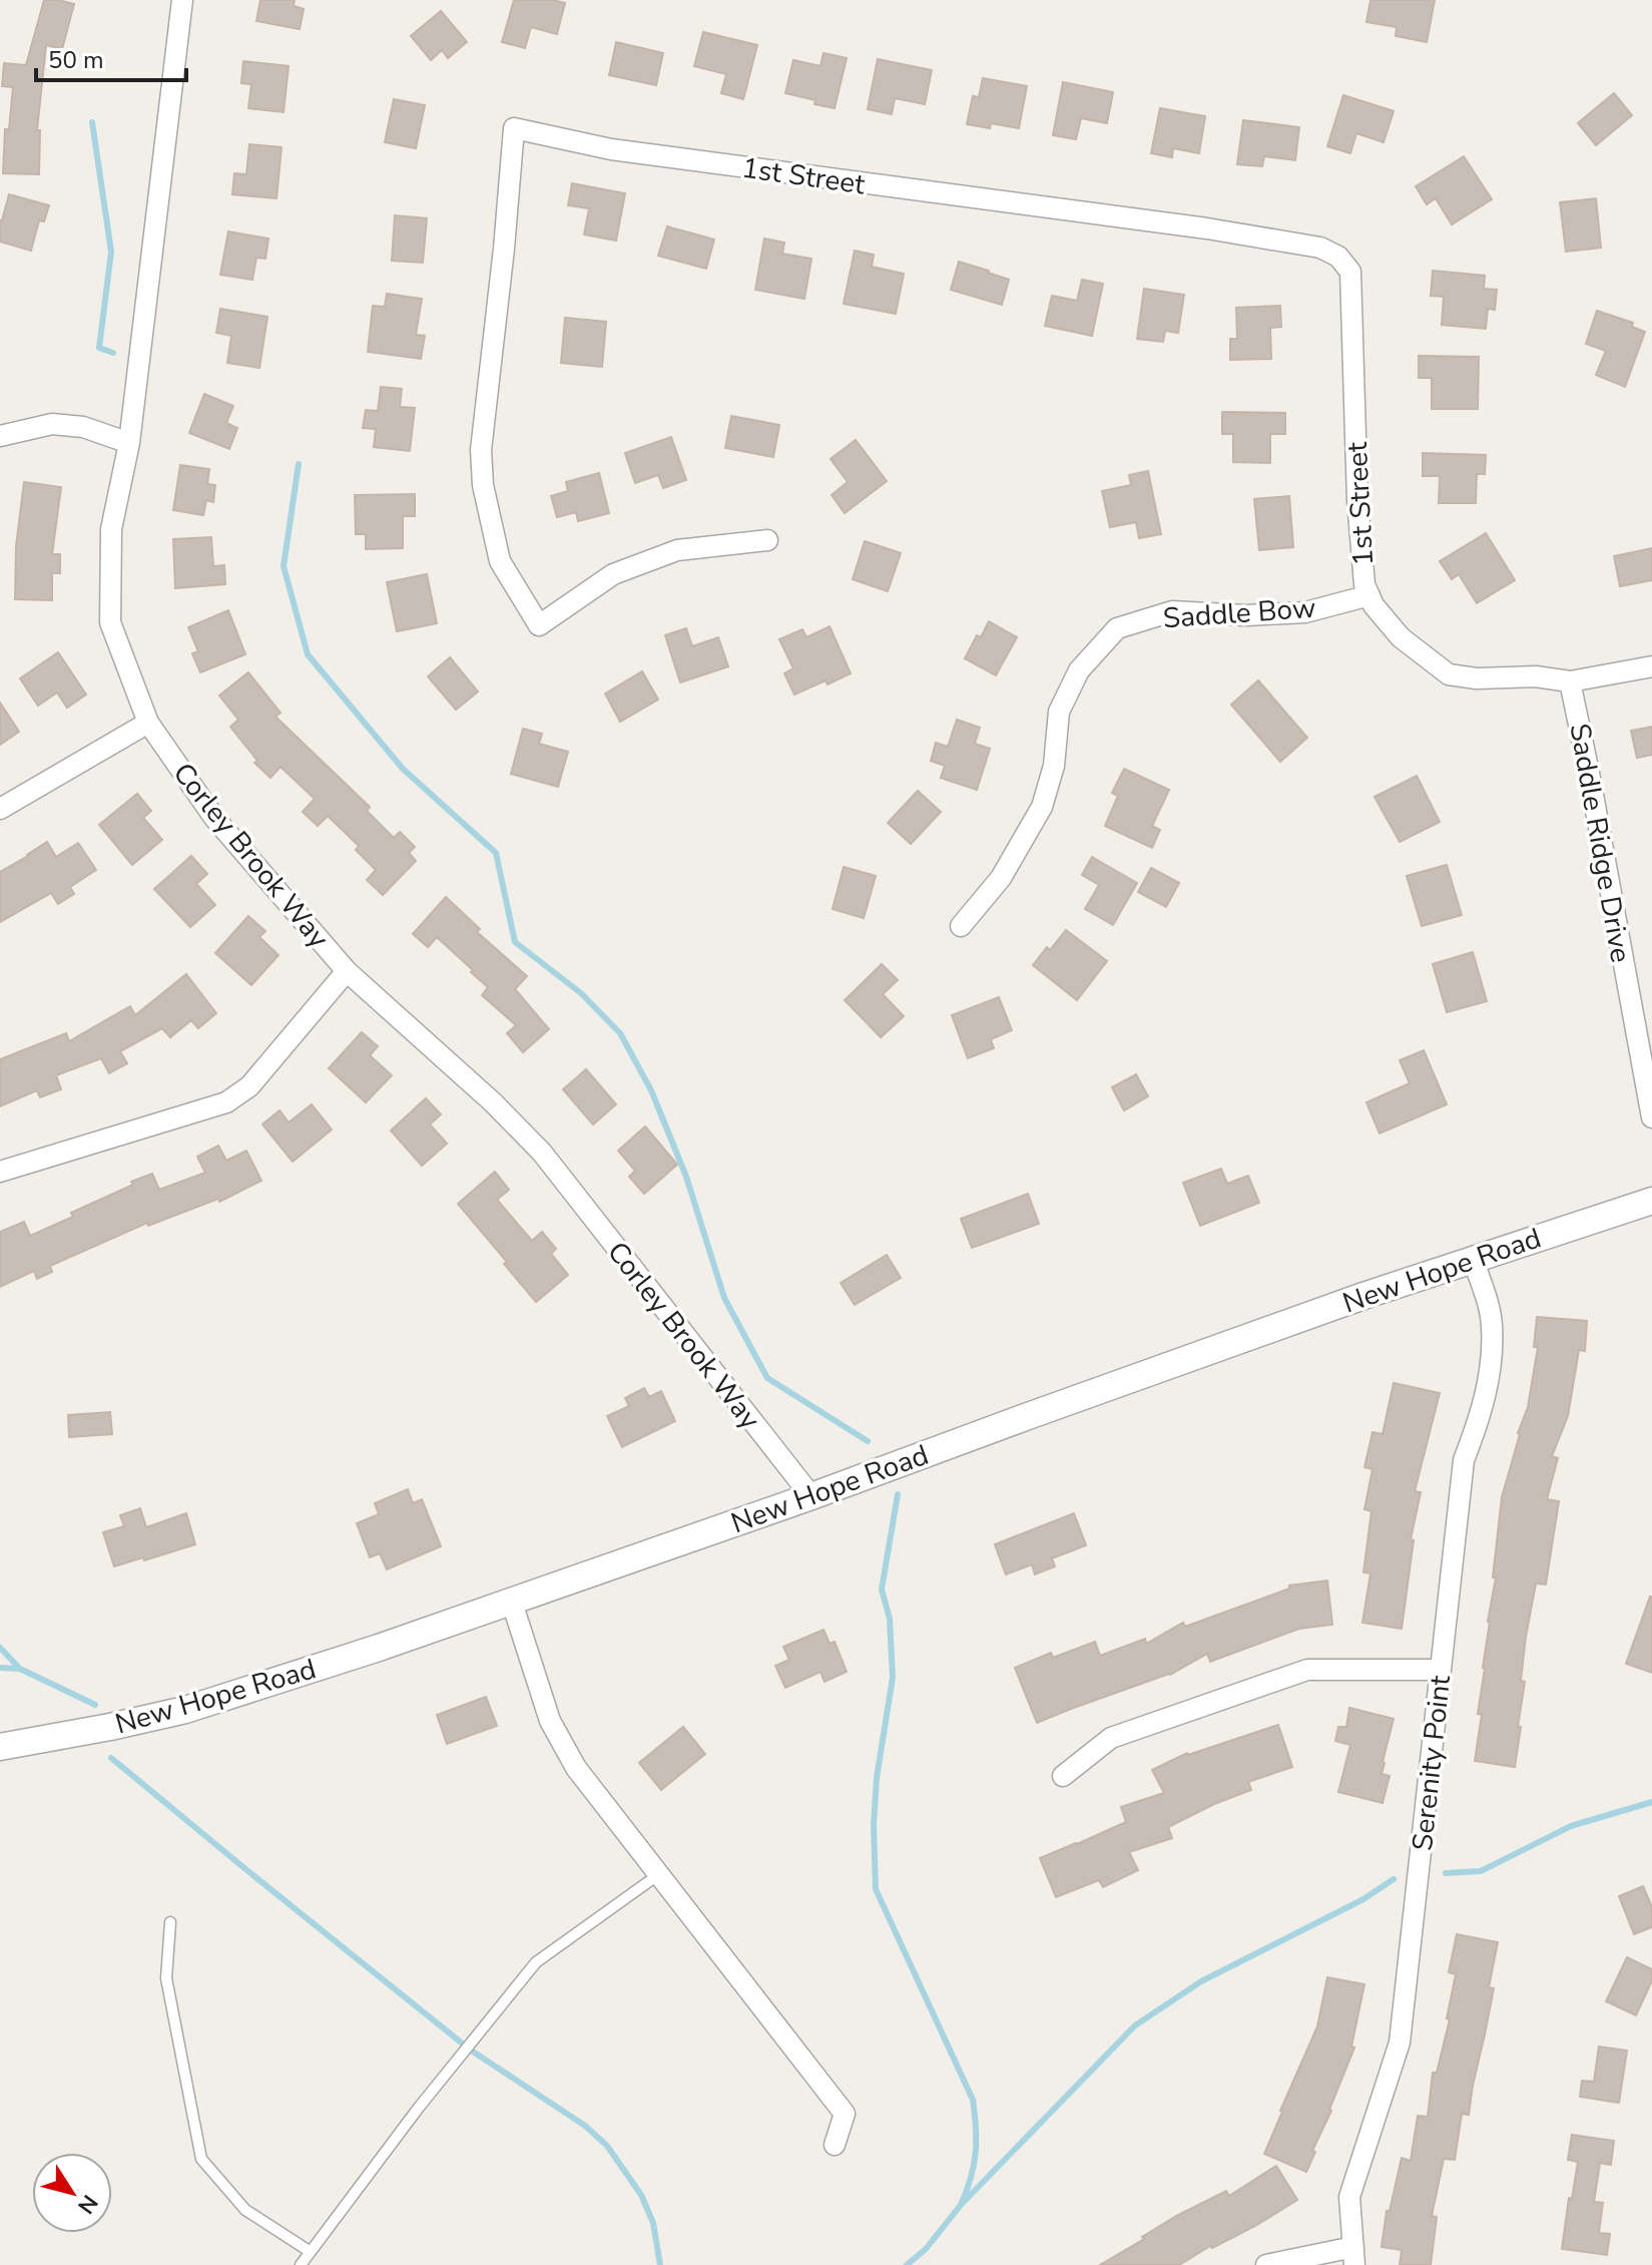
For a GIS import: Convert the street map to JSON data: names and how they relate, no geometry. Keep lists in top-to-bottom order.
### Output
{
  "streets": {
    "street": [
      "1st Street",
      "Saddle Bow",
      "Saddle Ridge Drive",
      "Corley Brook Way",
      "New Hope Road",
      "Serenity Point"
    ]
  },
  "crossings": [
    ["1st Street", "Saddle Bow"],
    ["1st Street", "Saddle Ridge Drive"],
    ["Corley Brook Way", "New Hope Road"],
    ["New Hope Road", "Serenity Point"]
  ],
  "scale_bar": "50 m",
  "north": "bottom right"
}
